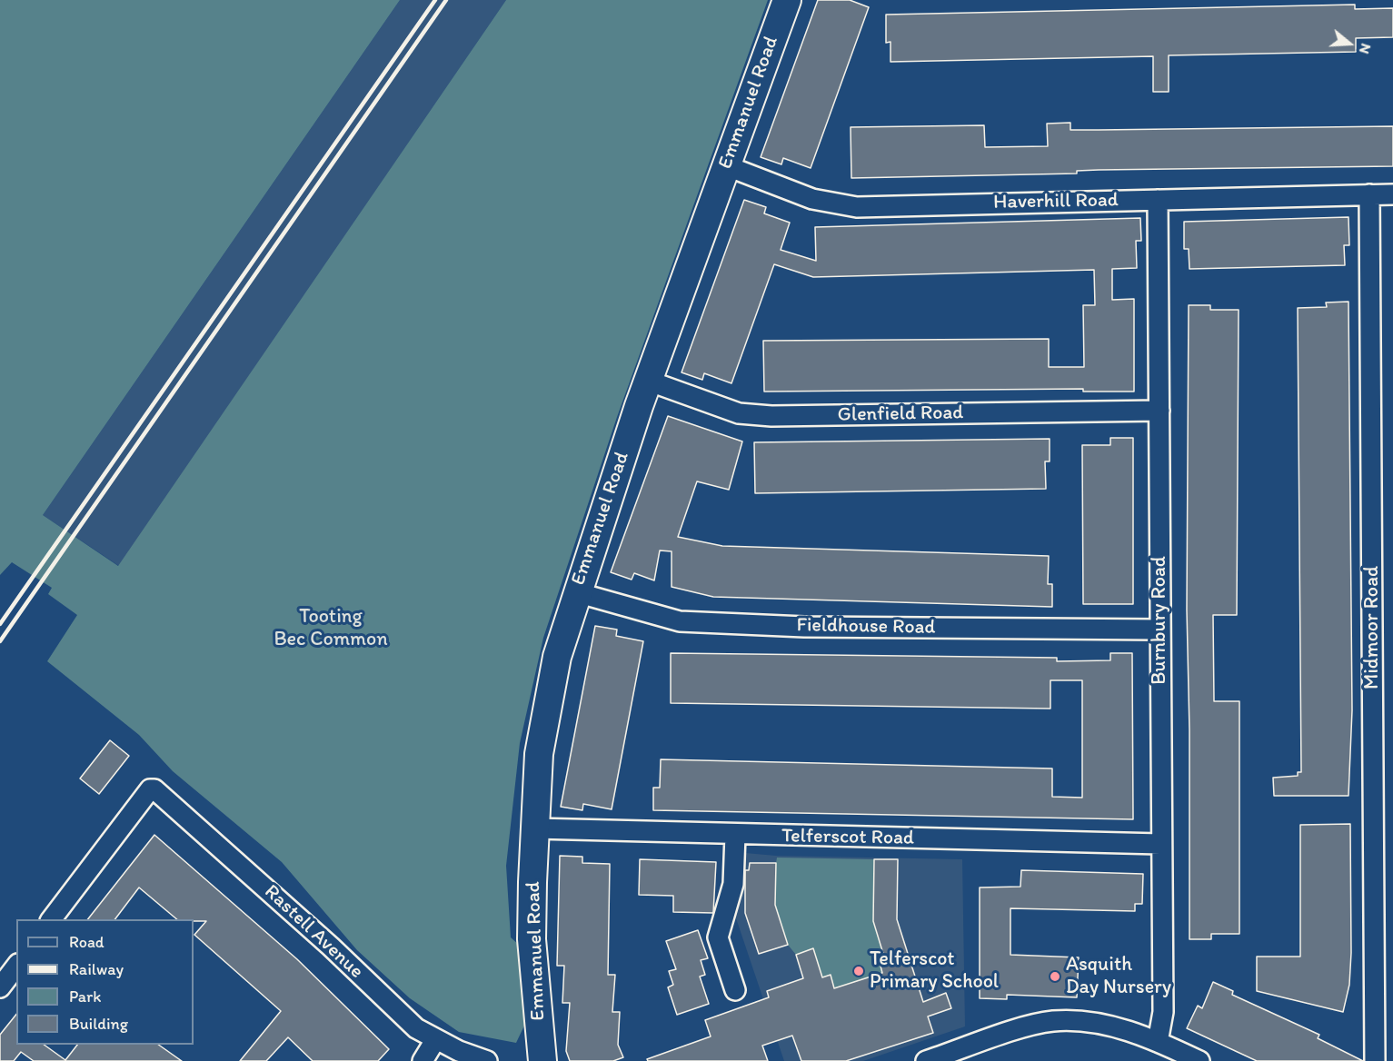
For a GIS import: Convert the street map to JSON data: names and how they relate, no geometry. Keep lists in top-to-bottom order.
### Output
{
  "streets": {
    "street": [
      "Emmanuel Road",
      "Haverhill Road",
      "Glenfield Road",
      "Burnbury Road",
      "Fieldhouse Road",
      "Midmoor Road",
      "Telferscot Road",
      "Rastell Avenue"
    ]
  },
  "crossings": [
    ["Emmanuel Road", "Haverhill Road"],
    ["Emmanuel Road", "Glenfield Road"],
    ["Emmanuel Road", "Fieldhouse Road"],
    ["Emmanuel Road", "Telferscot Road"],
    ["Haverhill Road", "Burnbury Road"],
    ["Haverhill Road", "Midmoor Road"],
    ["Glenfield Road", "Burnbury Road"],
    ["Burnbury Road", "Fieldhouse Road"],
    ["Burnbury Road", "Telferscot Road"]
  ],
  "parks": ["Tooting Bec Common"],
  "places": ["Telferscot Primary School", "Asquith Day Nursery"],
  "legend": [
    "Road",
    "Railway",
    "Park",
    "Building"
  ],
  "north": "right"
}
